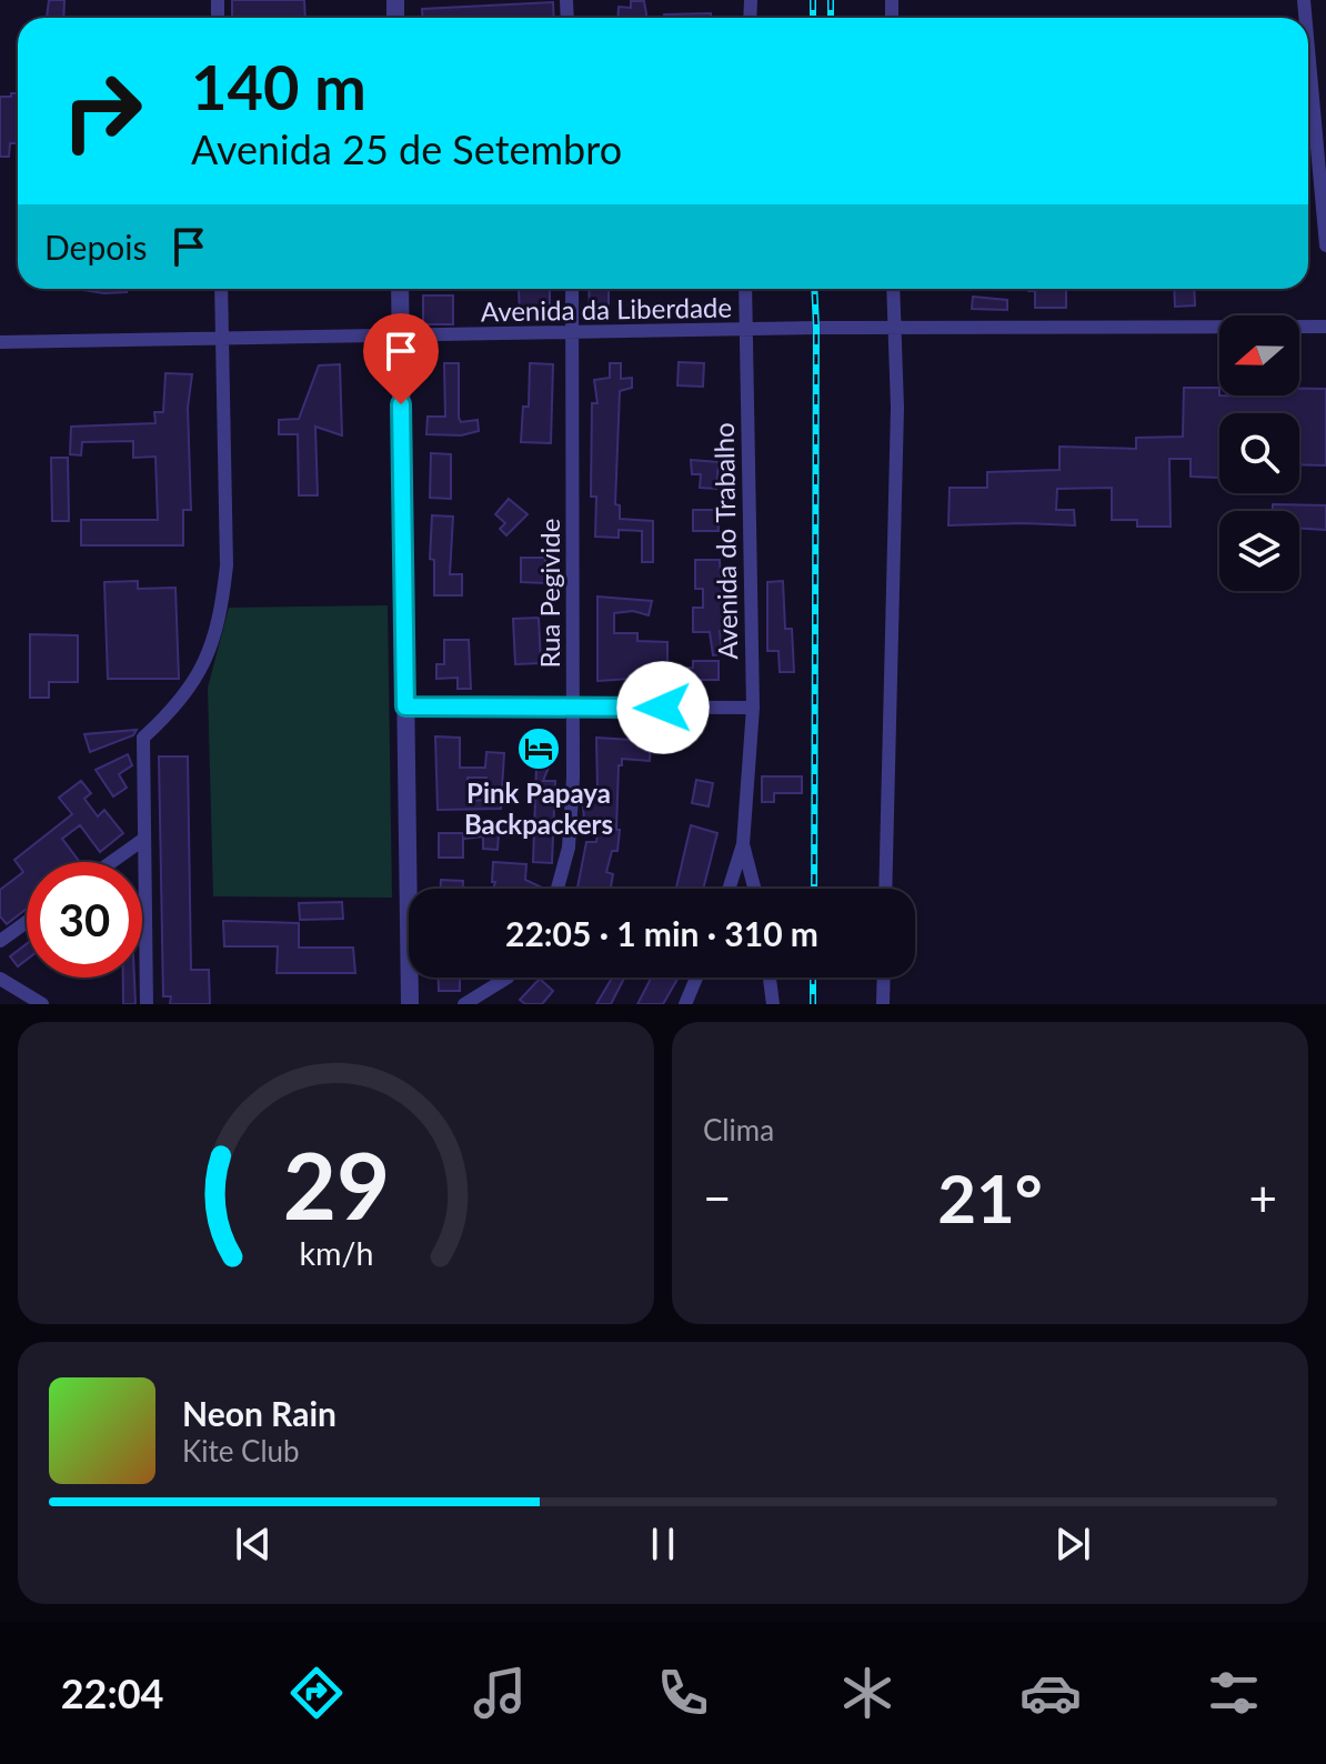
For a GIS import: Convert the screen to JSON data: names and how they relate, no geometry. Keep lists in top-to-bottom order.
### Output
{
  "streets": {
    "street": ["Avenida da Liberdade", "Avenida do Trabalho", "Rua Pegivide"]
  },
  "crossings": [
    ["Avenida da Liberdade", "Avenida do Trabalho"],
    ["Avenida da Liberdade", "Rua Pegivide"]
  ],
  "places": {
    "hotel": ["Pink Papaya Backpackers"]
  },
  "north": "left",
  "page": {
    "turn": ["140 m", "Avenida 25 de Setembro"],
    "then": "Depois",
    "limit": "30",
    "trip": "22:05 · 1 min · 310 m",
    "tile": "Clima",
    "heat": ["−", "21°", "+"],
    "song": ["Neon Rain", "Kite Club"],
    "tabs": "22:04",
    "gauge": ["29", "km/h"]
  }
}
